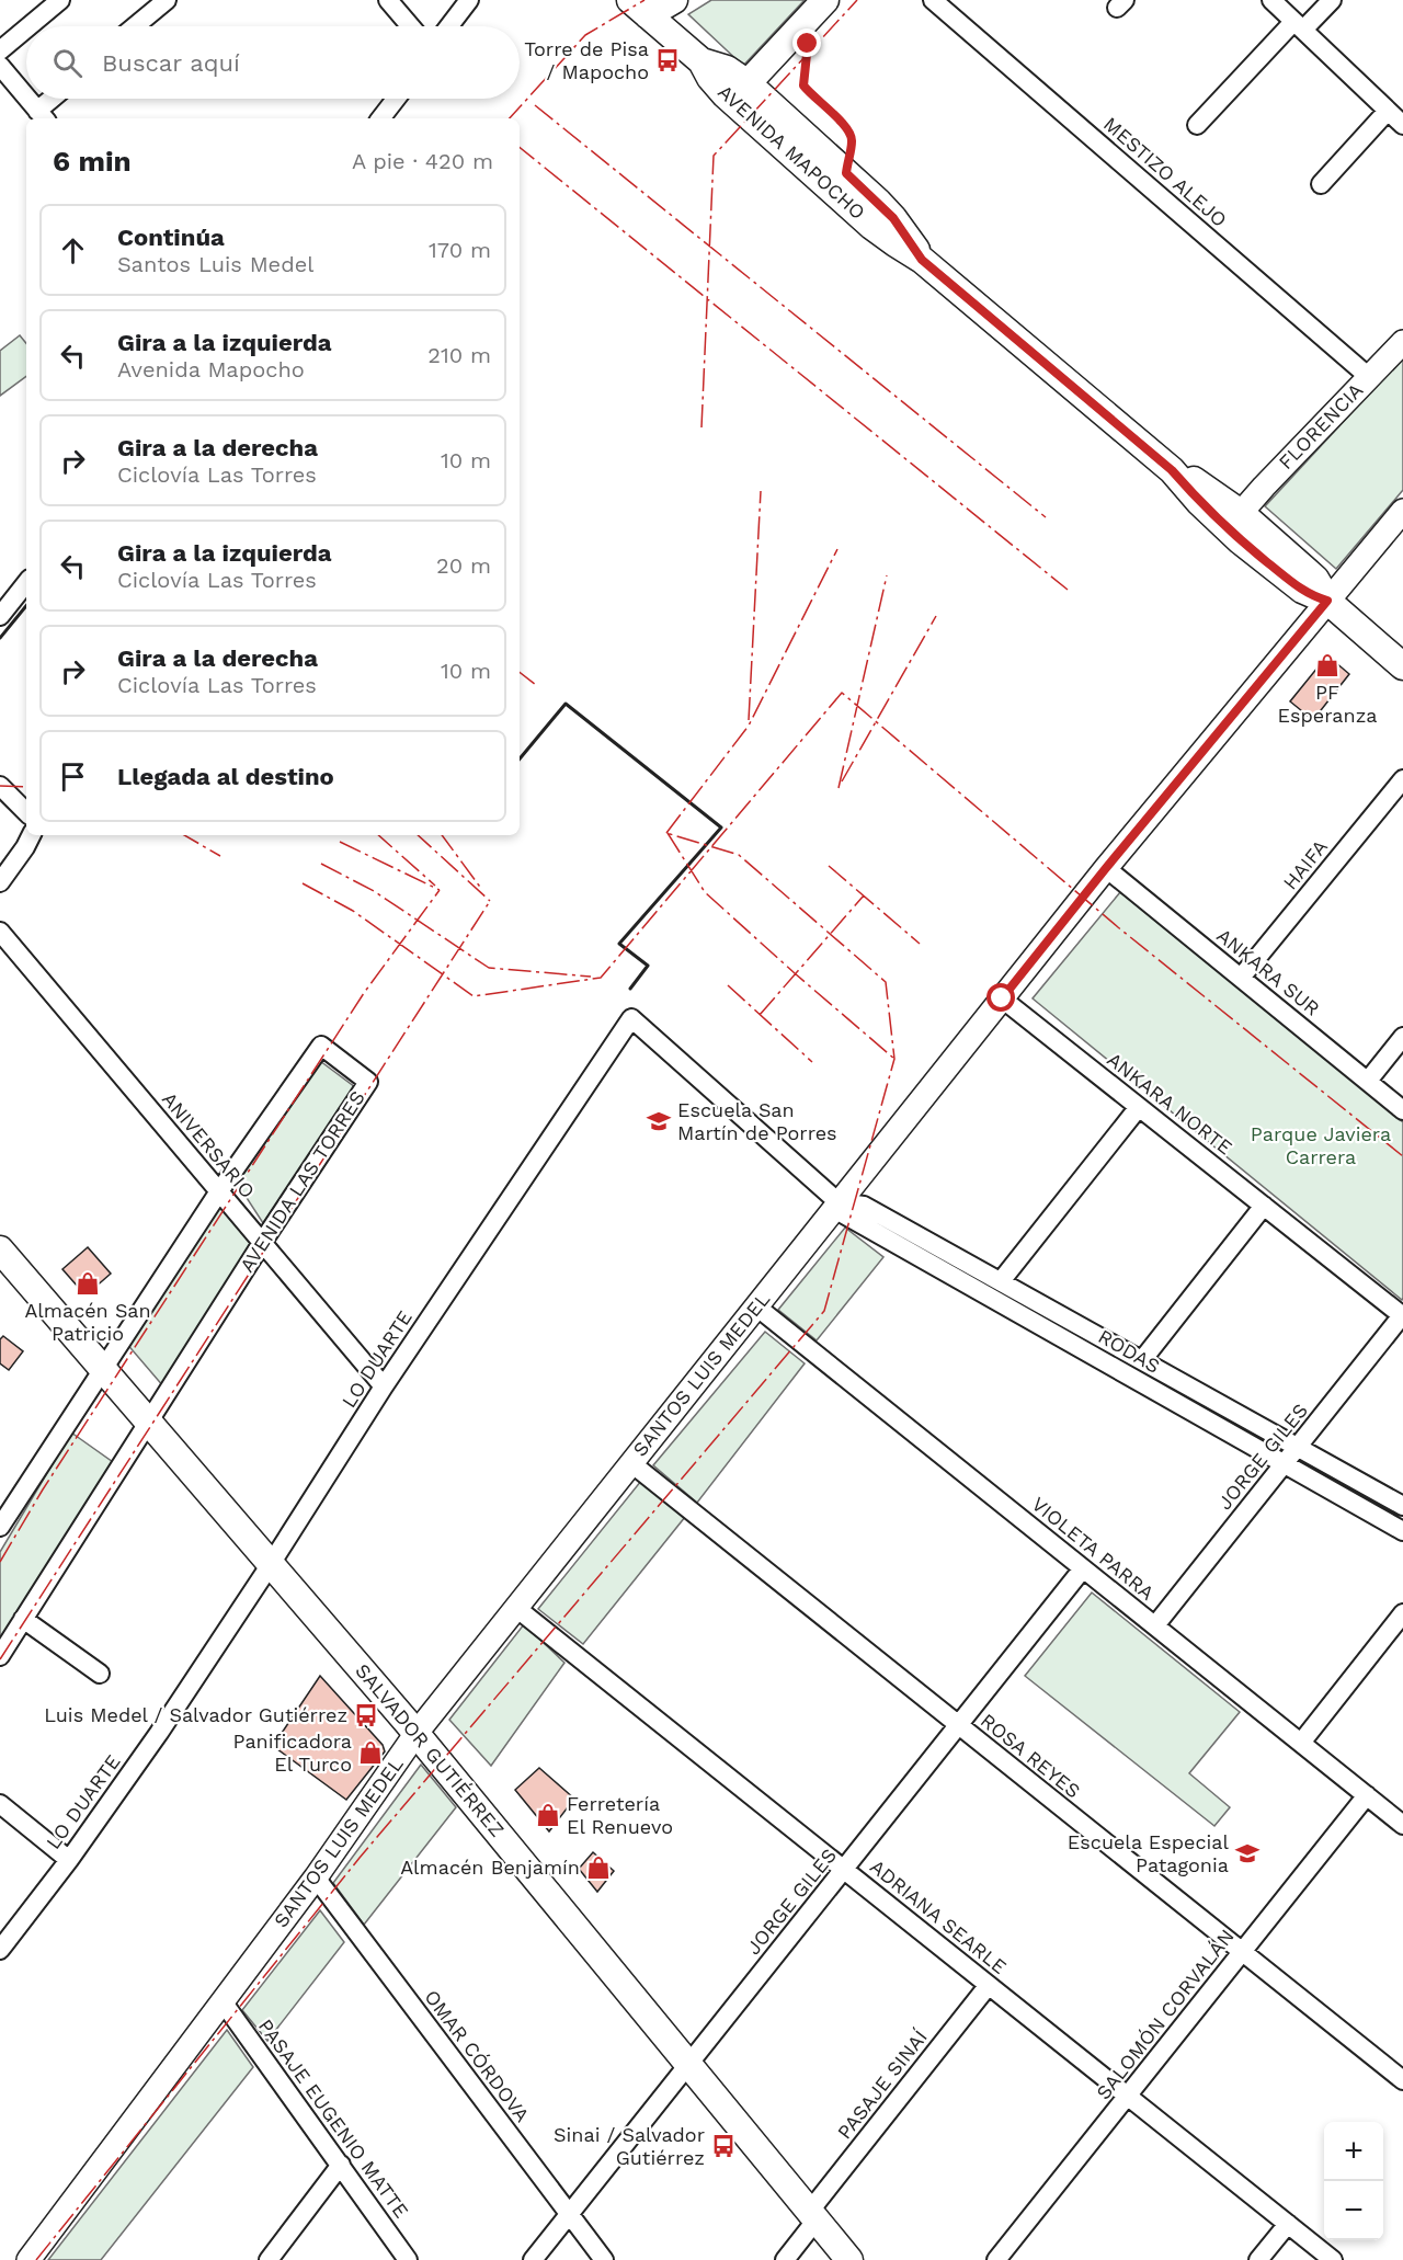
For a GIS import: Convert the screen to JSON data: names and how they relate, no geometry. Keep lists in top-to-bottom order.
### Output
{
  "streets": {
    "main road": ["AVENIDA MAPOCHO", "SALVADOR GUTIÉRREZ"],
    "street": [
      "MESTIZO ALEJO",
      "FLORENCIA",
      "HAIFA",
      "ANKARA SUR",
      "ANKARA NORTE",
      "ANIVERSARIO",
      "AVENIDA LAS TORRES",
      "RODAS",
      "LO DUARTE",
      "SANTOS LUIS MEDEL",
      "JORGE GILES",
      "VIOLETA PARRA",
      "ROSA REYES",
      "ADRIANA SEARLE",
      "SALOMÓN CORVALÁN",
      "OMAR CÓRDOVA",
      "PASAJE SINAÍ",
      "PASAJE EUGENIO MATTE"
    ]
  },
  "crossings": [
    ["AVENIDA MAPOCHO", "FLORENCIA"],
    ["AVENIDA MAPOCHO", "SANTOS LUIS MEDEL"],
    ["MESTIZO ALEJO", "FLORENCIA"],
    ["HAIFA", "ANKARA SUR"],
    ["ANKARA SUR", "SANTOS LUIS MEDEL"],
    ["ANKARA NORTE", "SANTOS LUIS MEDEL"],
    ["ANKARA NORTE", "JORGE GILES"],
    ["ANIVERSARIO", "AVENIDA LAS TORRES"],
    ["ANIVERSARIO", "LO DUARTE"],
    ["AVENIDA LAS TORRES", "SALVADOR GUTIÉRREZ"],
    ["RODAS", "LO DUARTE"],
    ["RODAS", "SANTOS LUIS MEDEL"],
    ["RODAS", "JORGE GILES"],
    ["LO DUARTE", "SANTOS LUIS MEDEL"],
    ["LO DUARTE", "SALVADOR GUTIÉRREZ"],
    ["SANTOS LUIS MEDEL", "VIOLETA PARRA"],
    ["SANTOS LUIS MEDEL", "SALVADOR GUTIÉRREZ"],
    ["SANTOS LUIS MEDEL", "ROSA REYES"],
    ["SANTOS LUIS MEDEL", "ADRIANA SEARLE"],
    ["SANTOS LUIS MEDEL", "OMAR CÓRDOVA"],
    ["SANTOS LUIS MEDEL", "PASAJE EUGENIO MATTE"],
    ["JORGE GILES", "VIOLETA PARRA"],
    ["JORGE GILES", "SALVADOR GUTIÉRREZ"],
    ["JORGE GILES", "ROSA REYES"],
    ["JORGE GILES", "ADRIANA SEARLE"],
    ["JORGE GILES", "OMAR CÓRDOVA"],
    ["VIOLETA PARRA", "SALOMÓN CORVALÁN"],
    ["SALVADOR GUTIÉRREZ", "PASAJE SINAÍ"],
    ["ROSA REYES", "SALOMÓN CORVALÁN"],
    ["ADRIANA SEARLE", "SALOMÓN CORVALÁN"],
    ["ADRIANA SEARLE", "PASAJE SINAÍ"]
  ],
  "parks": ["Parque Javiera Carrera"],
  "places": {
    "bus stop": ["Torre de Pisa / Mapocho", "Luis Medel / Salvador Gutiérrez", "Sinai / Salvador Gutiérrez"],
    "shop": [
      "PF Esperanza",
      "Almacén San Patricio",
      "Panificadora El Turco",
      "Ferretería El Renuevo",
      "Almacén Benjamín"
    ],
    "school or university": ["Escuela San Martín de Porres", "Escuela Especial Patagonia"]
  },
  "page": {
    "search": "Buscar aquí",
    "heading": ["6 min", "A pie · 420 m"],
    "list": [
      ["Continúa", "Santos Luis Medel", "170 m"],
      ["Gira a la izquierda", "Avenida Mapocho", "210 m"],
      ["Gira a la derecha", "Ciclovía Las Torres", "10 m"],
      ["Gira a la izquierda", "Ciclovía Las Torres", "20 m"],
      ["Gira a la derecha", "Ciclovía Las Torres", "10 m"],
      "Llegada al destino"
    ],
    "map_buttons": ["+", "−"]
  }
}
